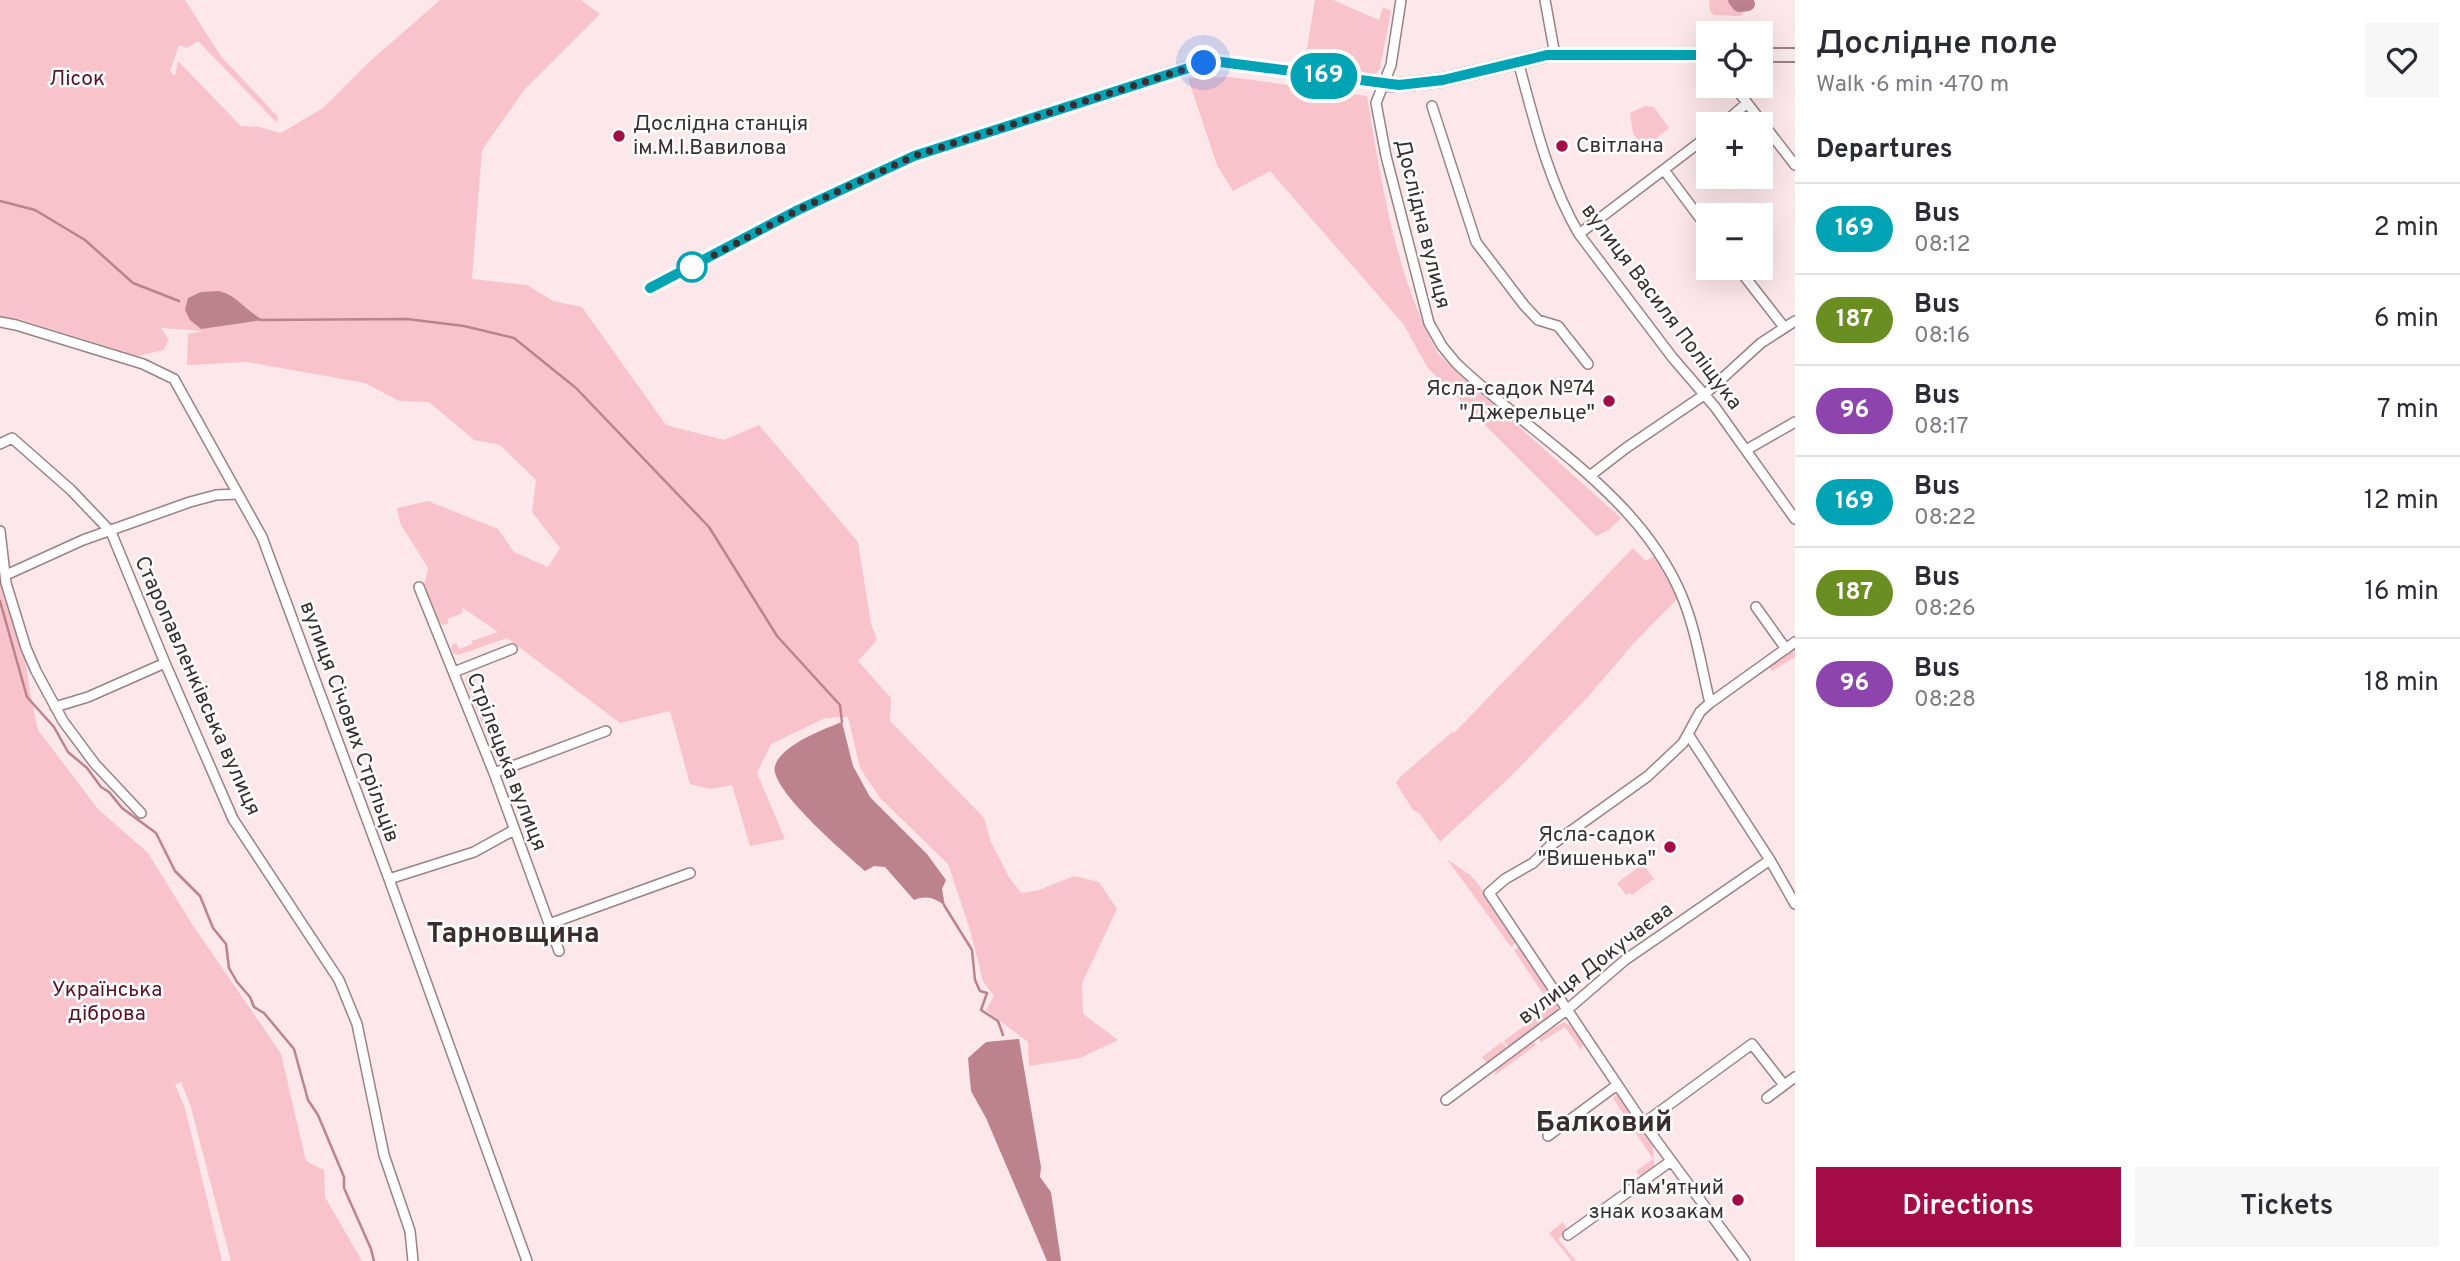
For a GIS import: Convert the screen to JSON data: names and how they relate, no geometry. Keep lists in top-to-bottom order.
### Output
{
  "streets": {
    "street": [
      "Дослідна вулиця",
      "вулиця Василя Поліщука",
      "Старопавленківська вулиця",
      "вулиця Січових Стрільців",
      "Стрілецька вулиця",
      "вулиця Докучаєва"
    ]
  },
  "districts": ["Тарновщина", "Балковий"],
  "parks": ["Лісок", "Українська діброва"],
  "places": [
    "Дослідна станція ім.М.І.Вавилова",
    "Світлана",
    "Ясла-садок №74 \"Джерельце\"",
    "Ясла-садок \"Вишенька\"",
    "Пам'ятний знак козакам"
  ],
  "lines": ["bus line 169"],
  "page": {
    "on_map": "169",
    "heading": [
      ["Дослідне поле", "Walk · 6 min · 470 m"],
      "Departures"
    ],
    "map_buttons": ["+", "−"],
    "list": [
      {
        "mark": "169",
        "name": "Bus",
        "note": "08:12",
        "value": "2 min"
      },
      {
        "mark": "187",
        "name": "Bus",
        "note": "08:16",
        "value": "6 min"
      },
      {
        "mark": "96",
        "name": "Bus",
        "note": "08:17",
        "value": "7 min"
      },
      {
        "mark": "169",
        "name": "Bus",
        "note": "08:22",
        "value": "12 min"
      },
      {
        "mark": "187",
        "name": "Bus",
        "note": "08:26",
        "value": "16 min"
      },
      {
        "mark": "96",
        "name": "Bus",
        "note": "08:28",
        "value": "18 min"
      }
    ],
    "buttons": ["Directions", "Tickets"]
  }
}
